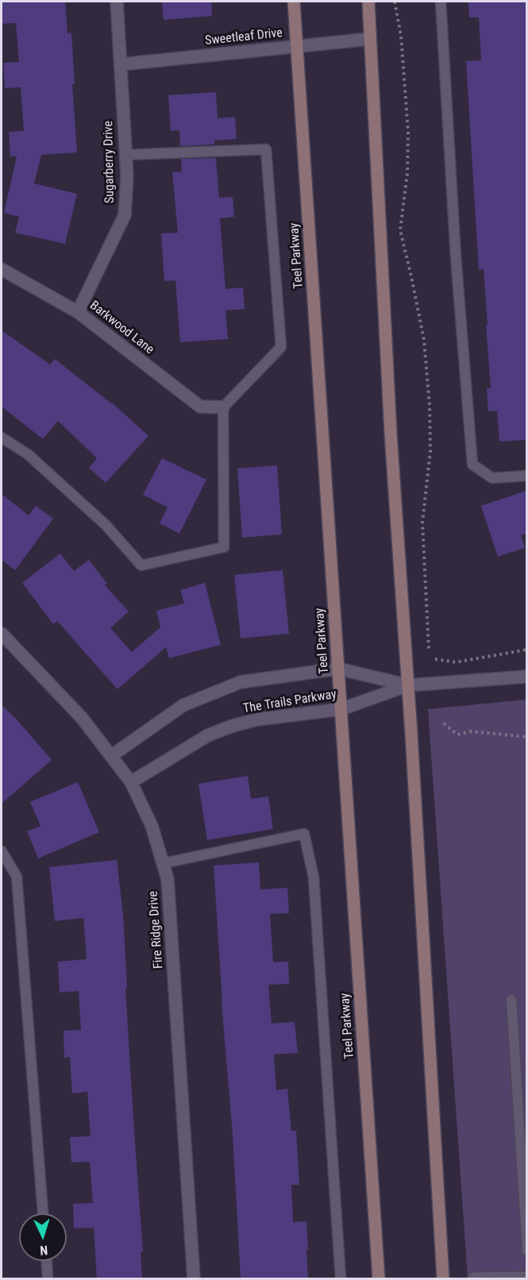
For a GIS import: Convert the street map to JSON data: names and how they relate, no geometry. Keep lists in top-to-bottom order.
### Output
{
  "streets": {
    "main road": ["Teel Parkway"],
    "street": [
      "Sweetleaf Drive",
      "Sugarberry Drive",
      "Barkwood Lane",
      "The Trails Parkway",
      "Fire Ridge Drive"
    ]
  },
  "crossings": [
    ["Sweetleaf Drive", "Sugarberry Drive"],
    ["Sweetleaf Drive", "Teel Parkway"],
    ["Sugarberry Drive", "Barkwood Lane"],
    ["Teel Parkway", "The Trails Parkway"],
    ["The Trails Parkway", "Fire Ridge Drive"]
  ],
  "north": "bottom"
}
